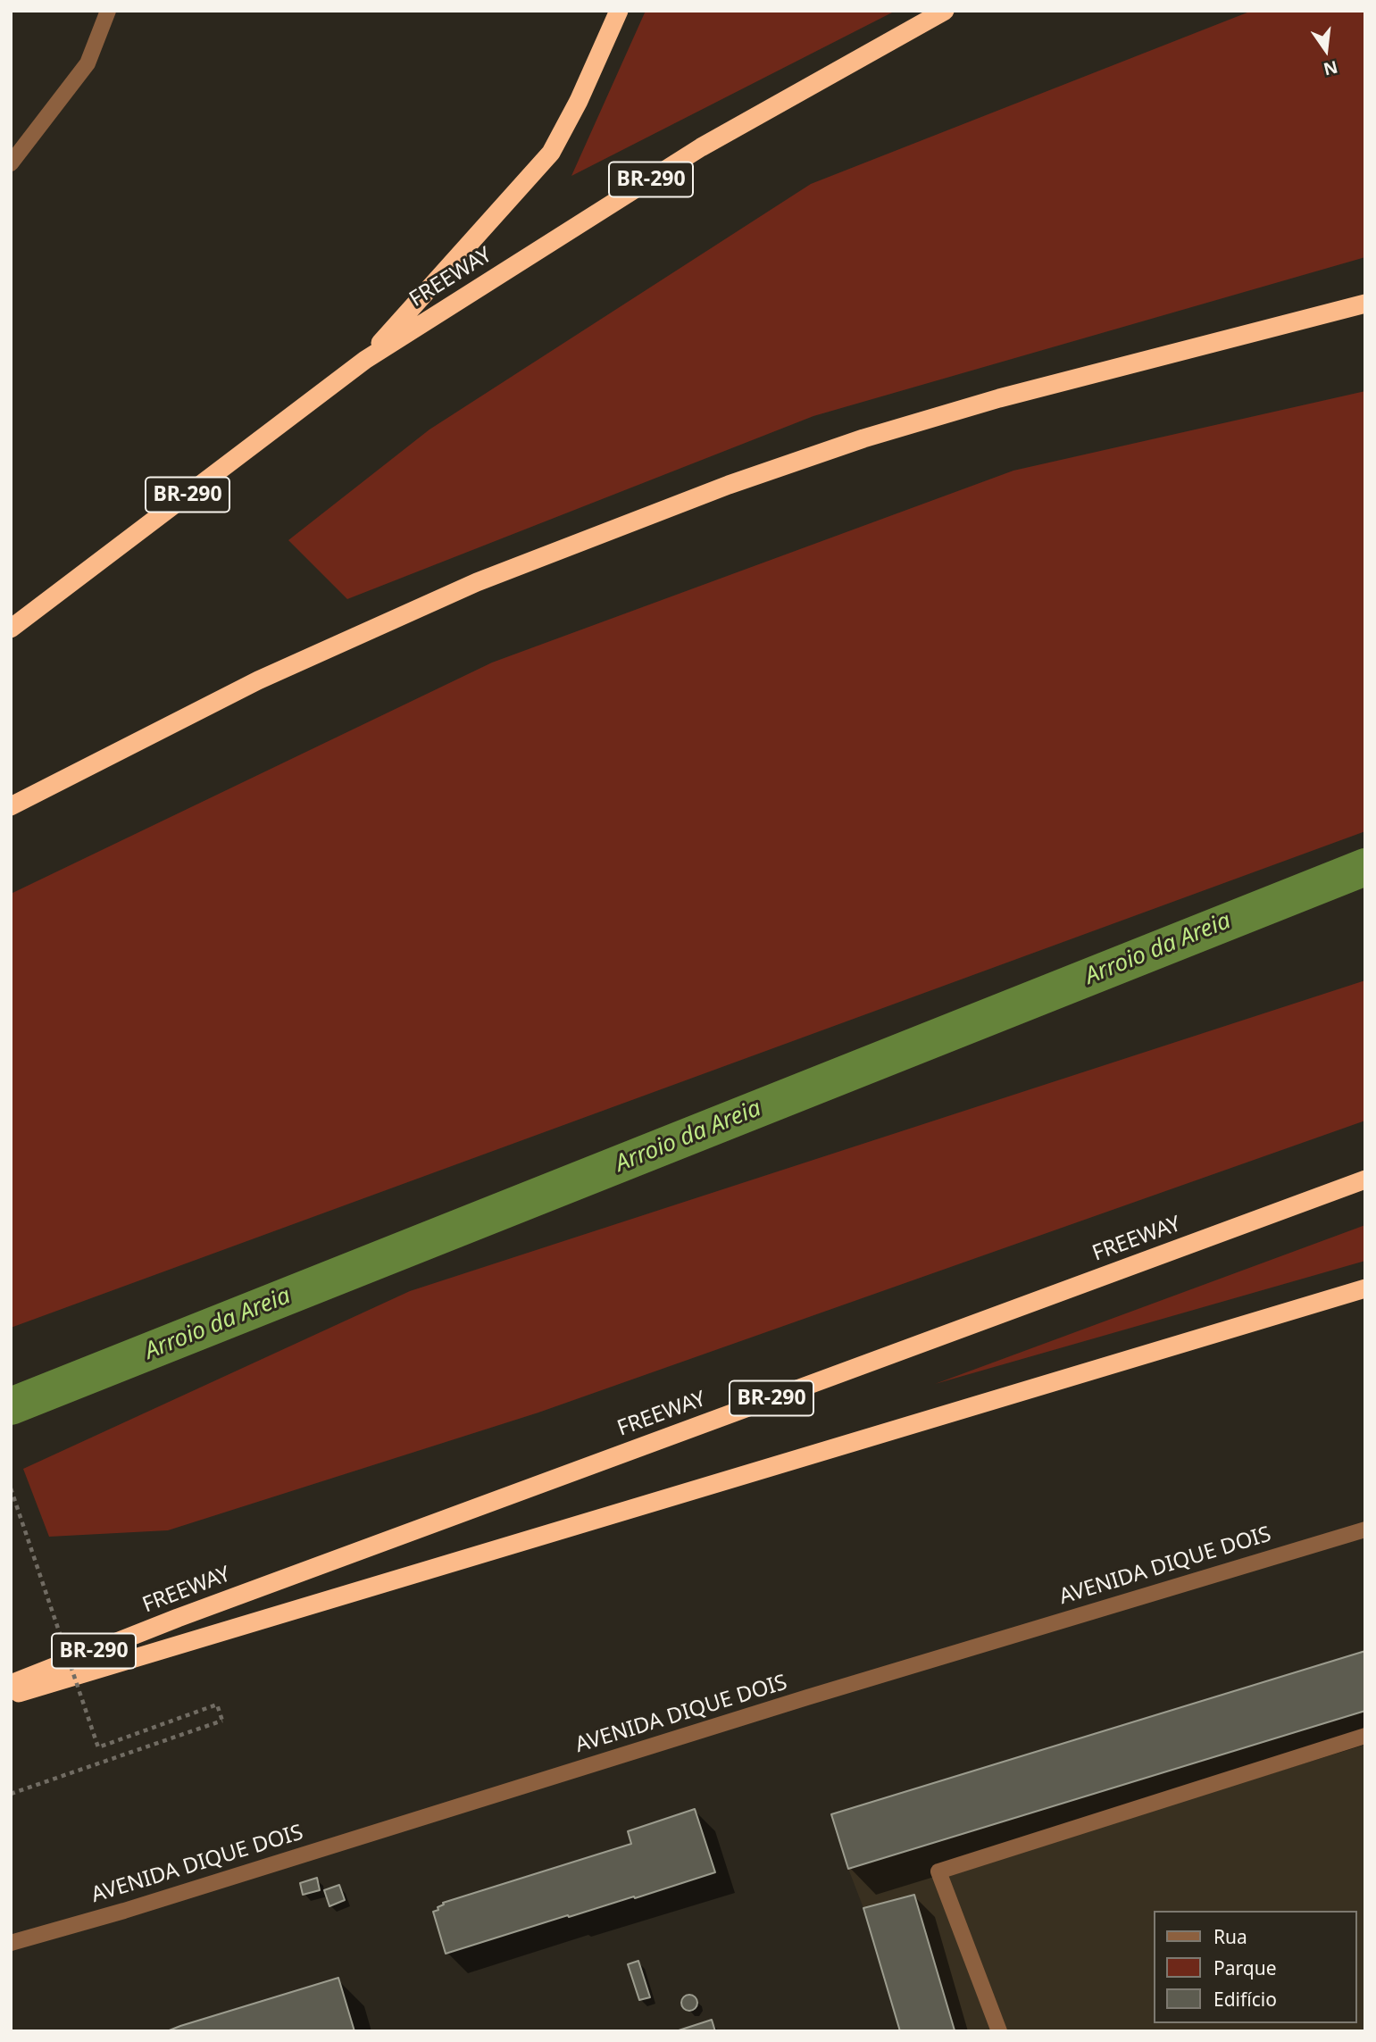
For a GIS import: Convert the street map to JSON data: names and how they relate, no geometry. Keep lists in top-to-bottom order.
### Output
{
  "streets": {
    "highway": ["BR-290", "FREEWAY"],
    "street": ["AVENIDA DIQUE DOIS"]
  },
  "water": ["Arroio da Areia"],
  "legend": ["Rua", "Parque", "Edifício"],
  "north": "bottom"
}
